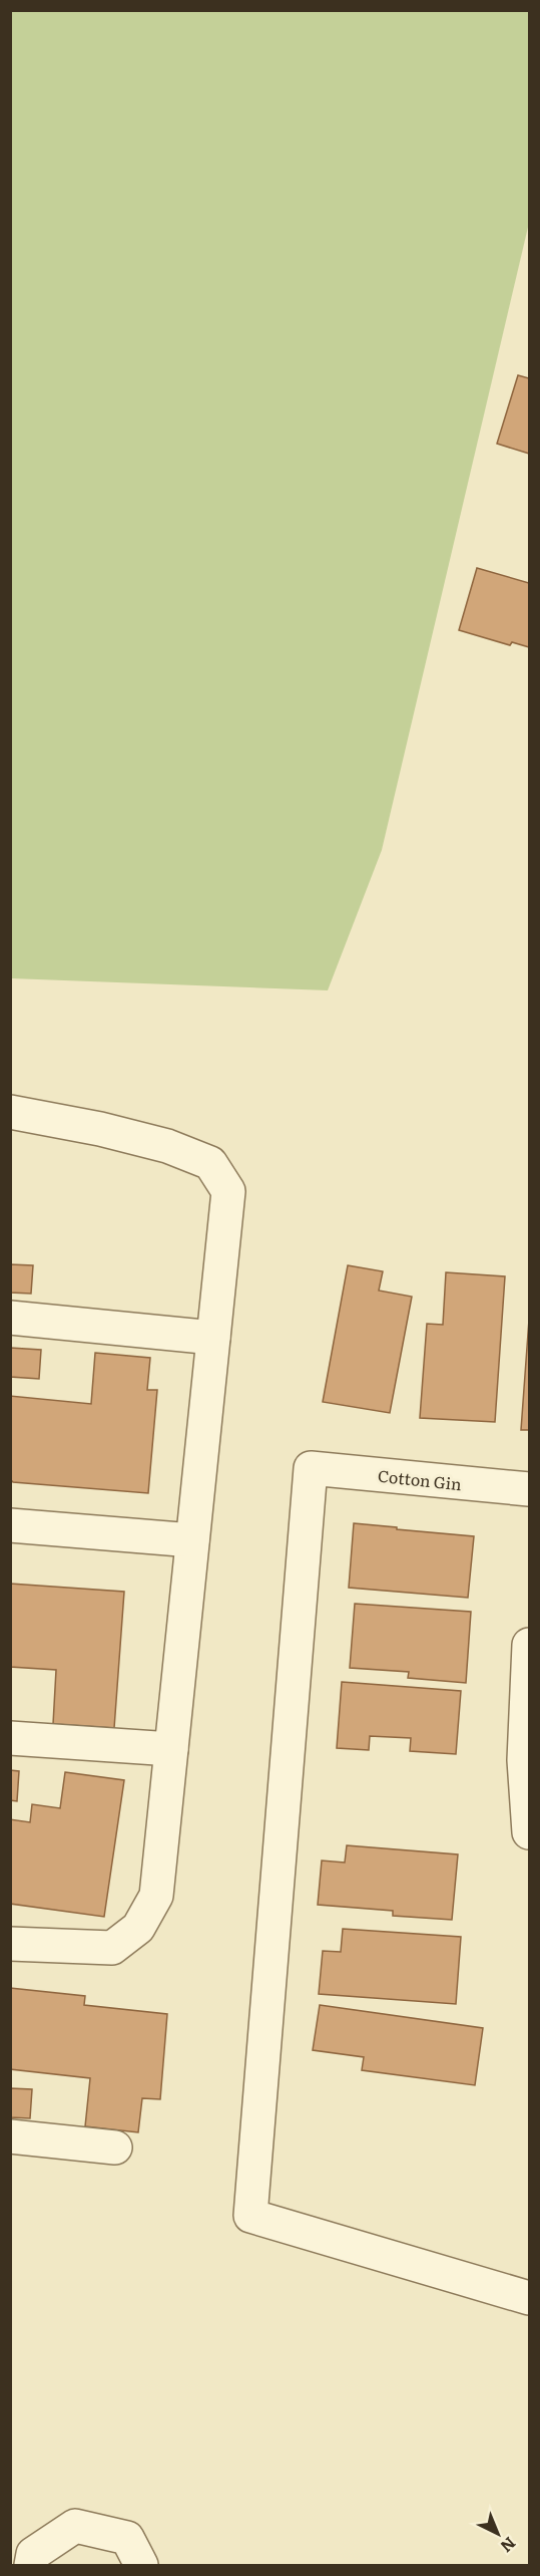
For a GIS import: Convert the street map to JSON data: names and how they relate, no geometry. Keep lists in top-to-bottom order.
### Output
{
  "streets": {
    "street": ["Cotton Gin"]
  },
  "north": "bottom right"
}
